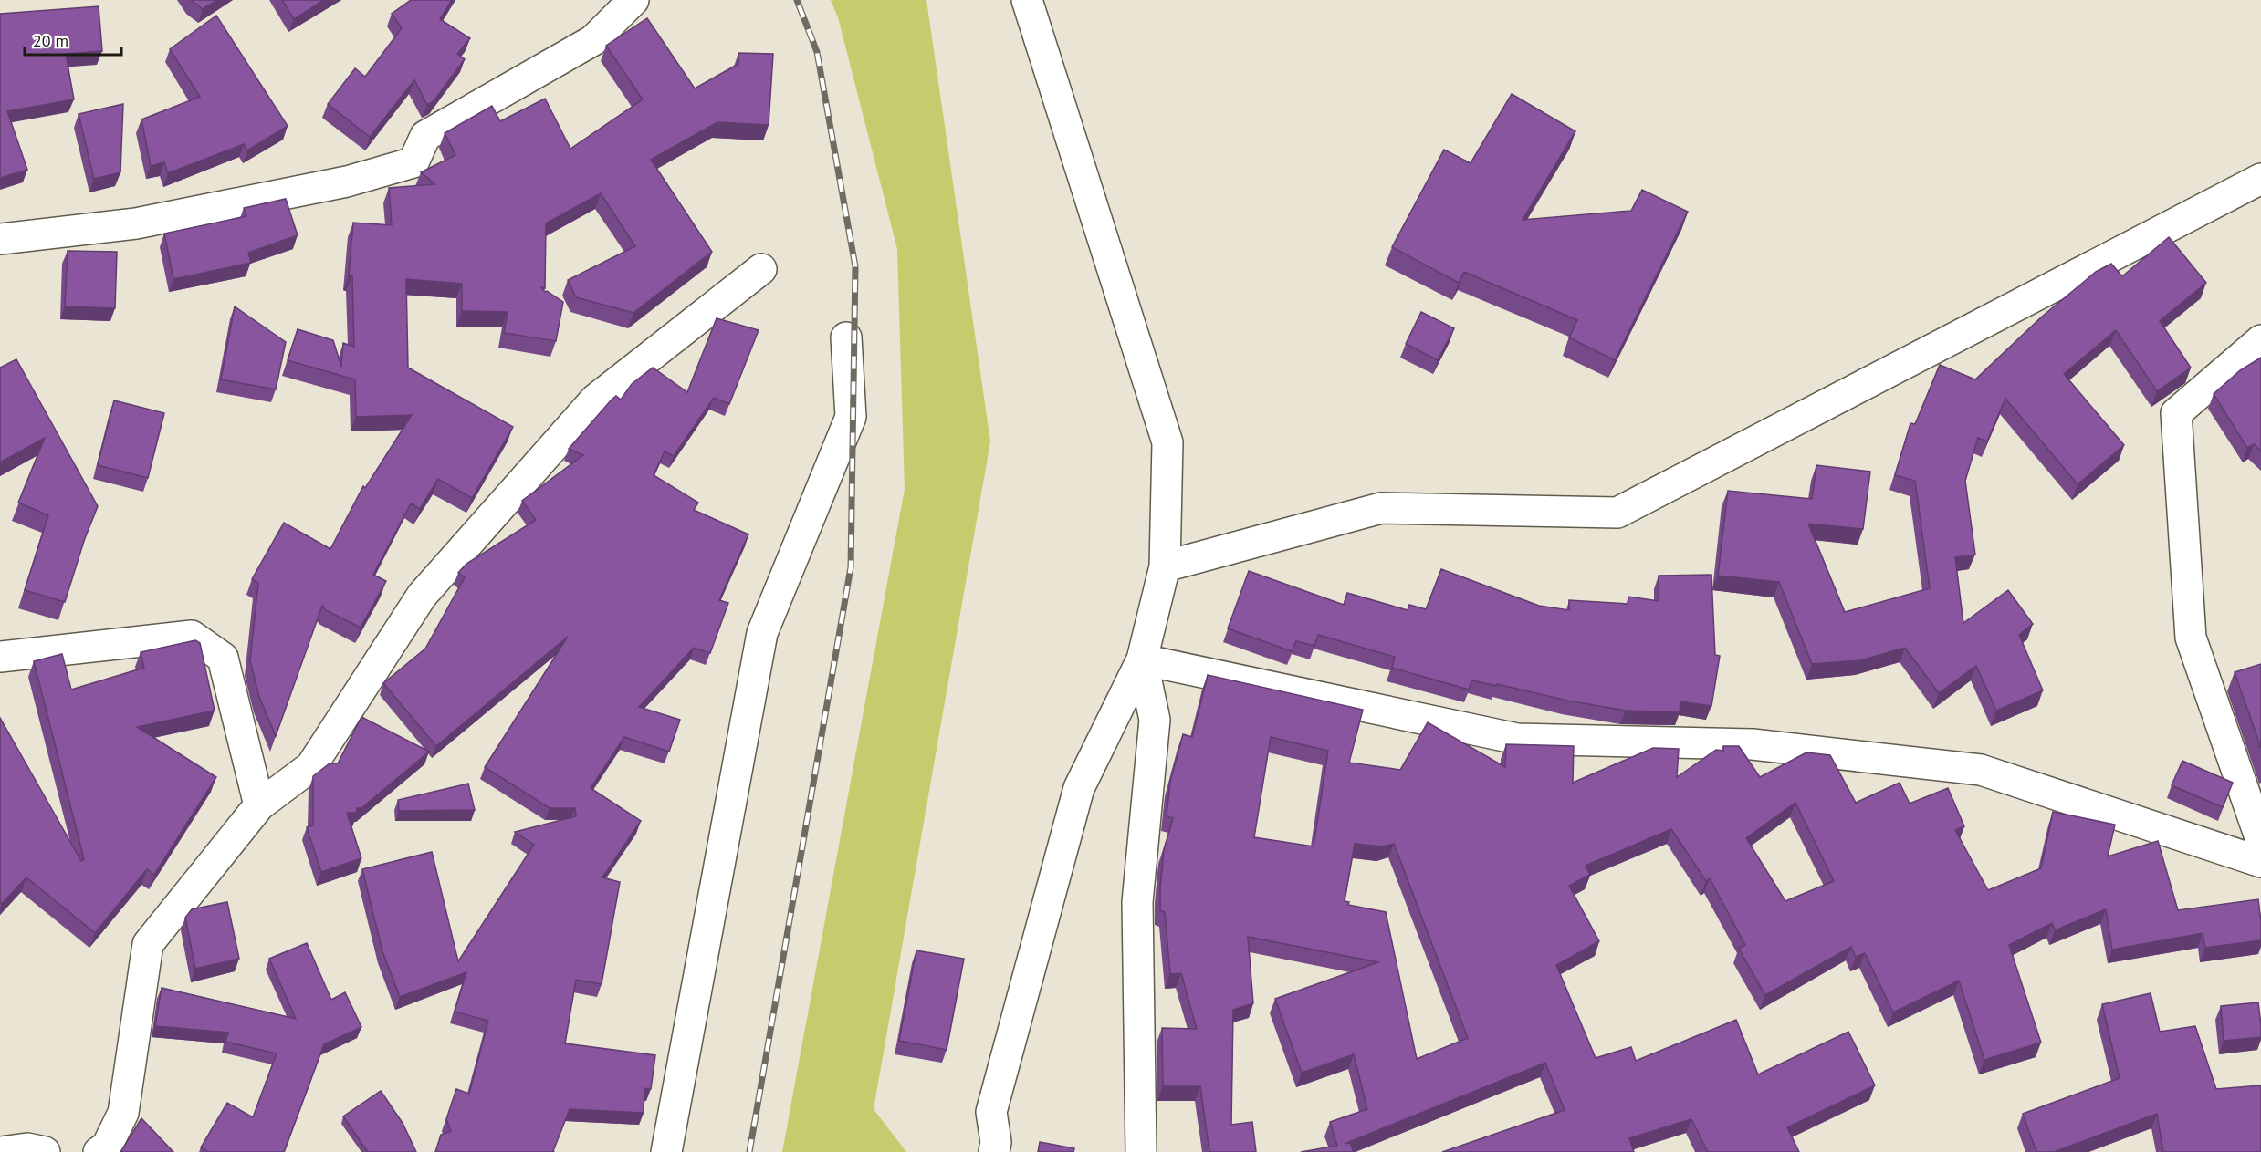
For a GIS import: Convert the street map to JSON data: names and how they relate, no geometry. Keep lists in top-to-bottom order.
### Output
{
  "scale_bar": "20 m"
}
